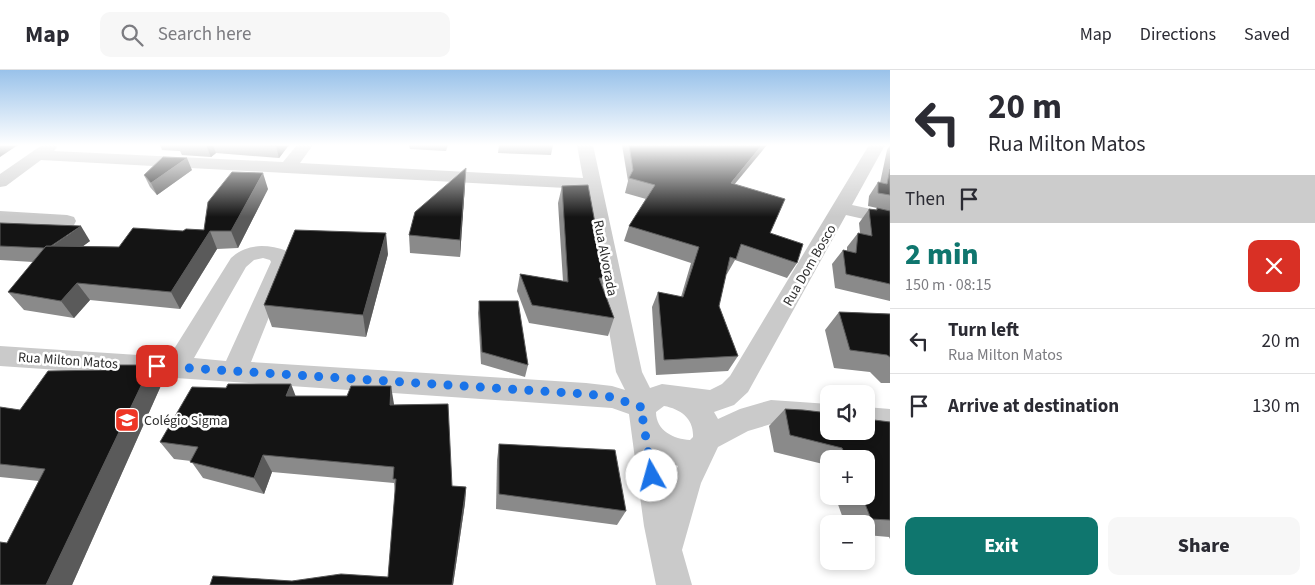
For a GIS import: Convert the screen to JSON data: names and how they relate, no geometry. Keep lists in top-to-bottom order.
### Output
{
  "streets": {
    "street": ["Rua Alvorada", "Rua Dom Bosco", "Rua Milton Matos"]
  },
  "crossings": [
    ["Rua Alvorada", "Rua Dom Bosco"],
    ["Rua Alvorada", "Rua Milton Matos"],
    ["Rua Dom Bosco", "Rua Milton Matos"]
  ],
  "places": {
    "school or university": ["Colégio Sigma"]
  },
  "page": {
    "header": "Map",
    "search": "Search here",
    "nav": ["Map", "Directions", "Saved"],
    "turn": ["20 m", "Rua Milton Matos"],
    "then": "Then",
    "heading": ["2 min", "150 m · 08:15"],
    "list": [
      {
        "name": "Turn left",
        "note": "Rua Milton Matos",
        "value": "20 m"
      },
      {
        "name": "Arrive at destination",
        "value": "130 m"
      }
    ],
    "map_buttons": ["+", "−"],
    "buttons": ["Exit", "Share"]
  }
}
